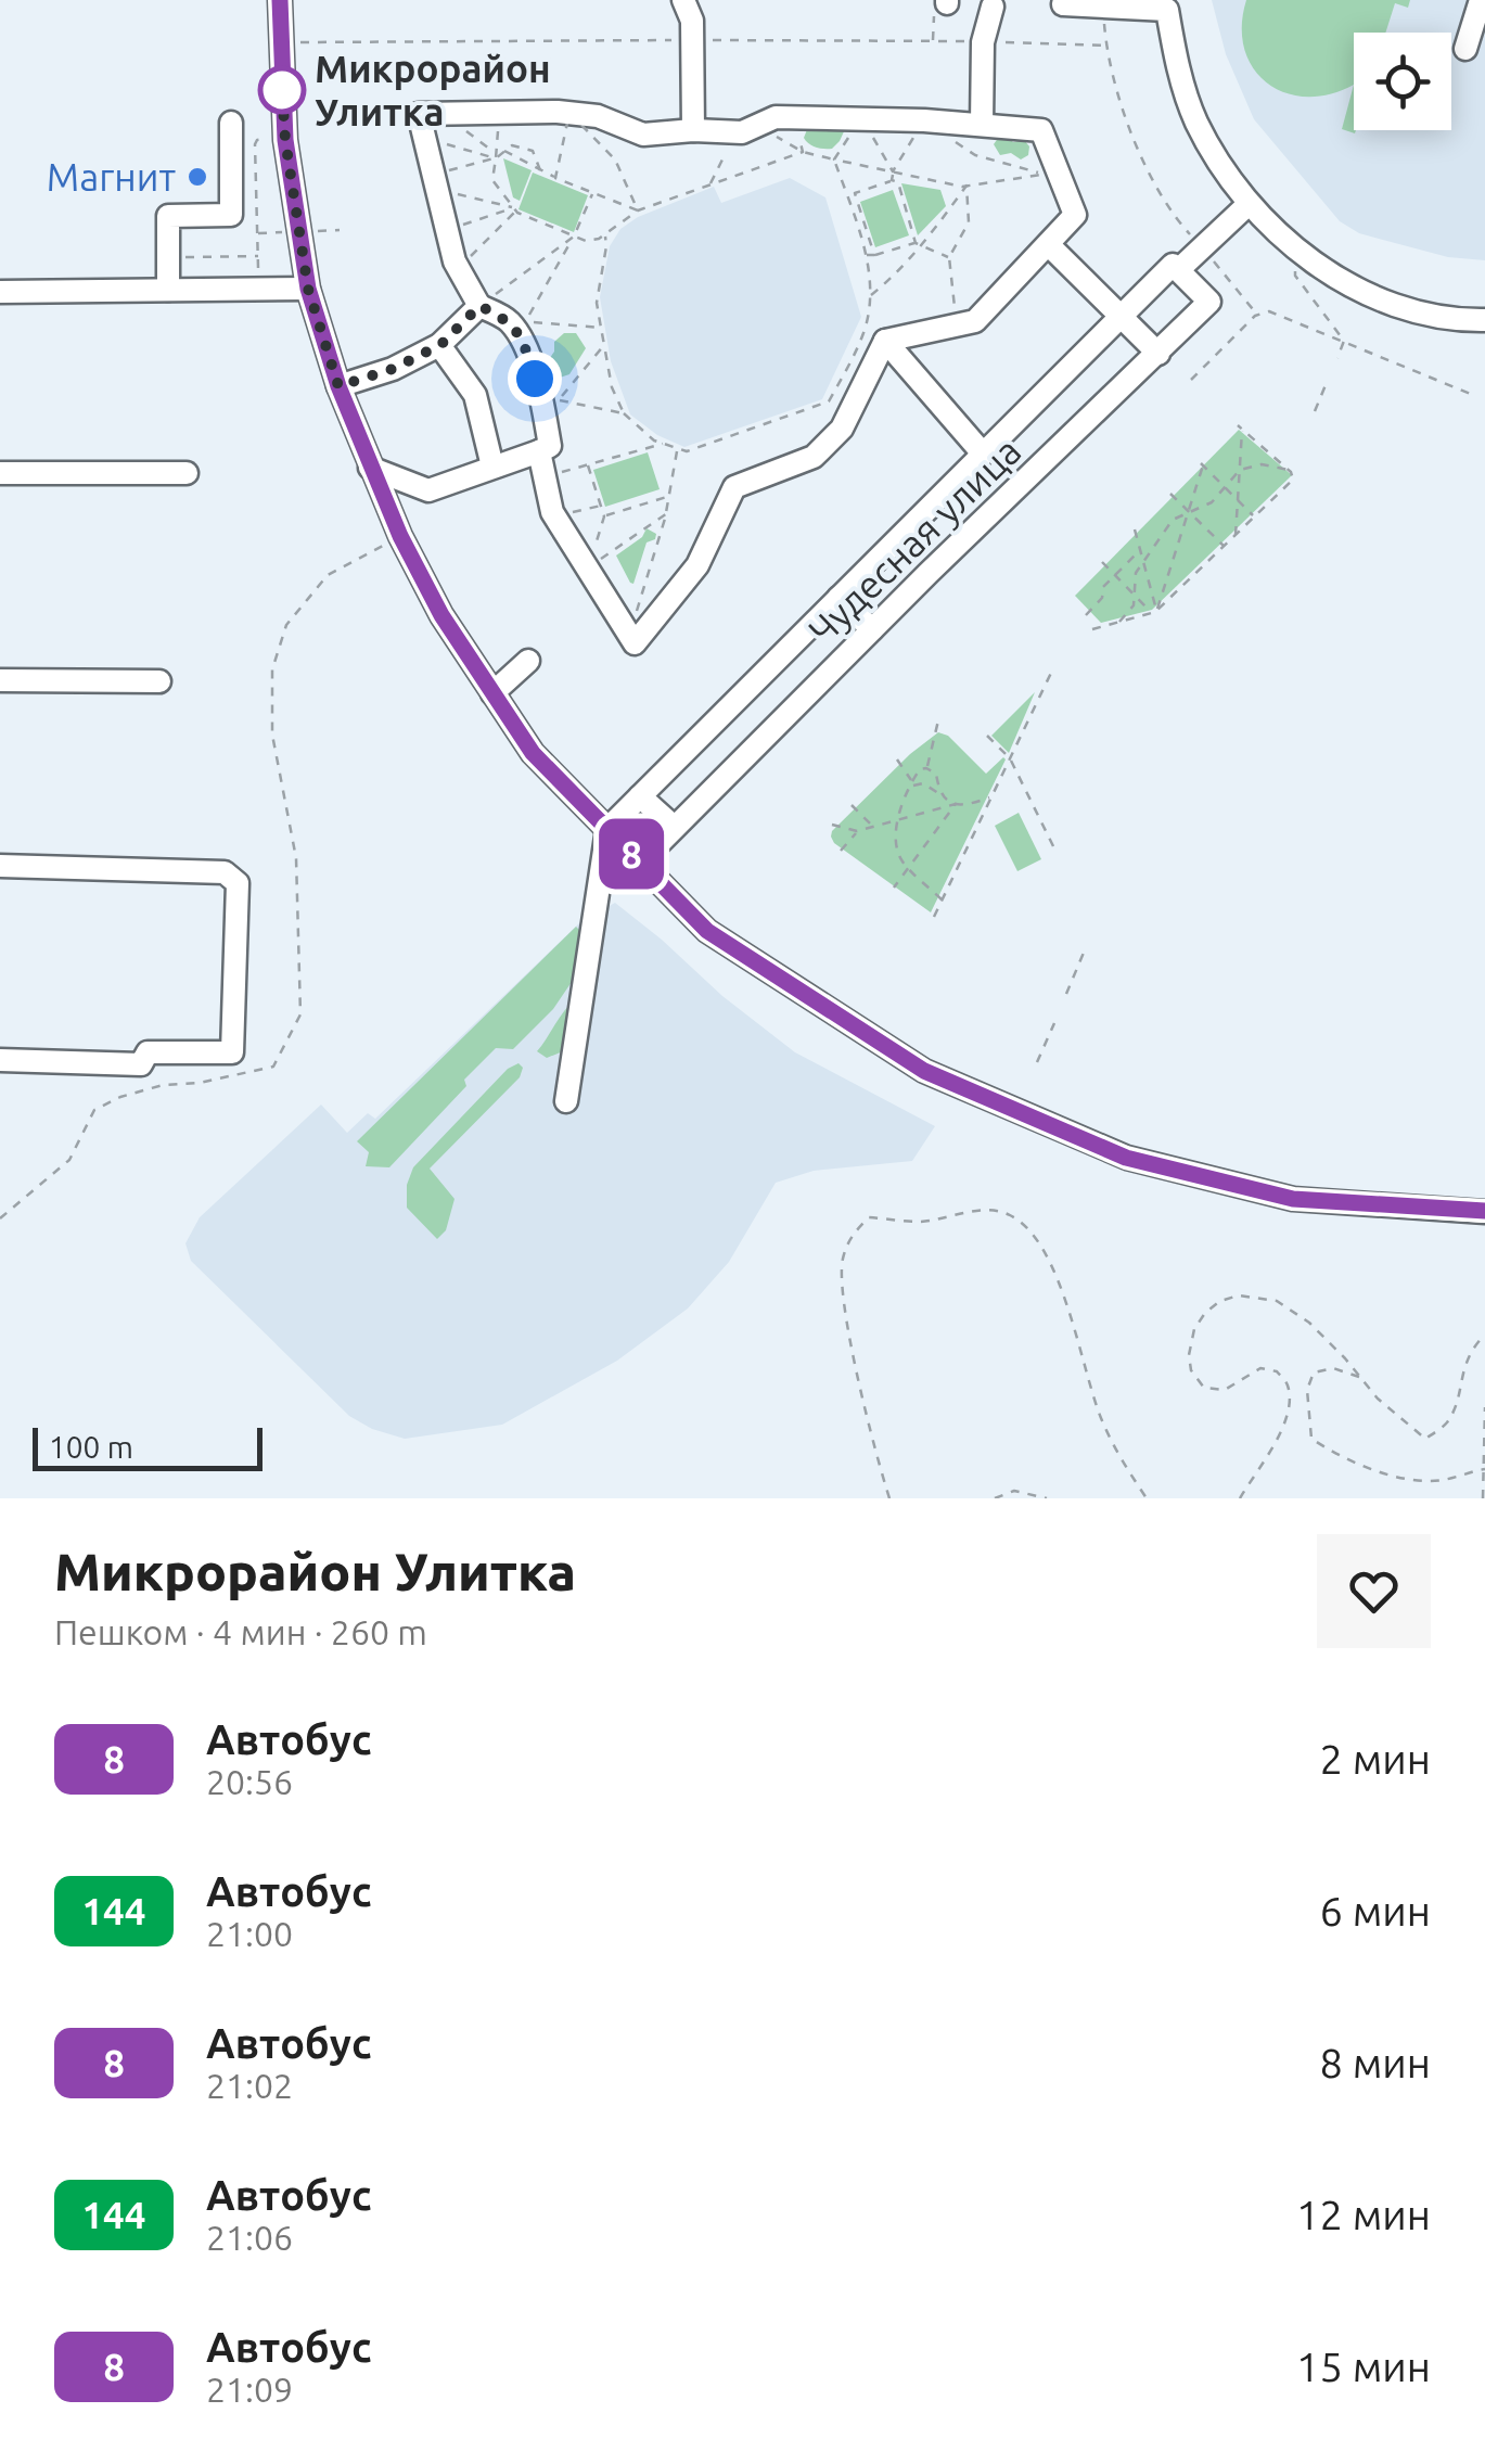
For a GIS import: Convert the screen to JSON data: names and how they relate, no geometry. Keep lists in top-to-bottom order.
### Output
{
  "streets": {
    "street": ["Чудесная улица"]
  },
  "places": ["Микрорайон Улитка", "Магнит"],
  "lines": ["bus line 8"],
  "scale_bar": "100 m",
  "page": {
    "on_map": "8",
    "scale": "100 m",
    "heading": ["Микрорайон Улитка", "Пешком · 4 мин · 260 m"],
    "list": [
      {
        "mark": "8",
        "name": "Автобус",
        "note": "20:56",
        "value": "2 мин"
      },
      {
        "mark": "144",
        "name": "Автобус",
        "note": "21:00",
        "value": "6 мин"
      },
      {
        "mark": "8",
        "name": "Автобус",
        "note": "21:02",
        "value": "8 мин"
      },
      {
        "mark": "144",
        "name": "Автобус",
        "note": "21:06",
        "value": "12 мин"
      },
      {
        "mark": "8",
        "name": "Автобус",
        "note": "21:09",
        "value": "15 мин"
      }
    ]
  }
}
